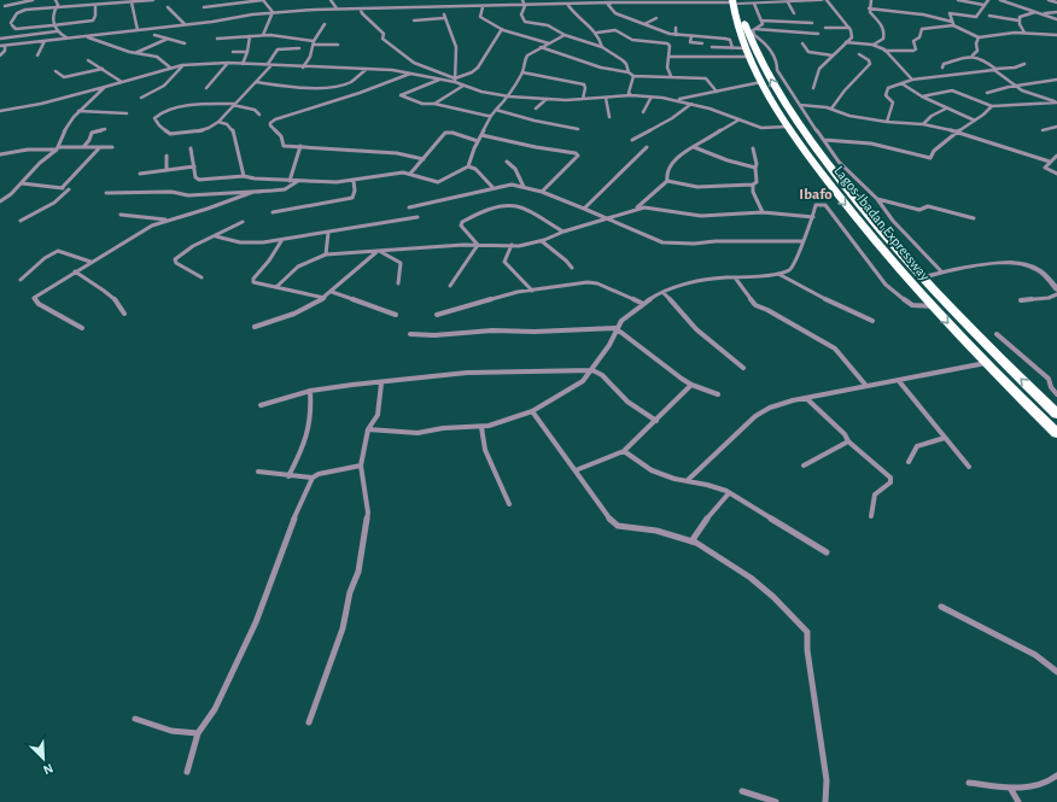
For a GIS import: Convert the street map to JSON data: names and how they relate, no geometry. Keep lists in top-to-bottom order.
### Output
{
  "streets": {
    "highway": ["Lagos-Ibadan Expressway"]
  },
  "districts": ["Ibafo"],
  "north": "bottom right"
}
